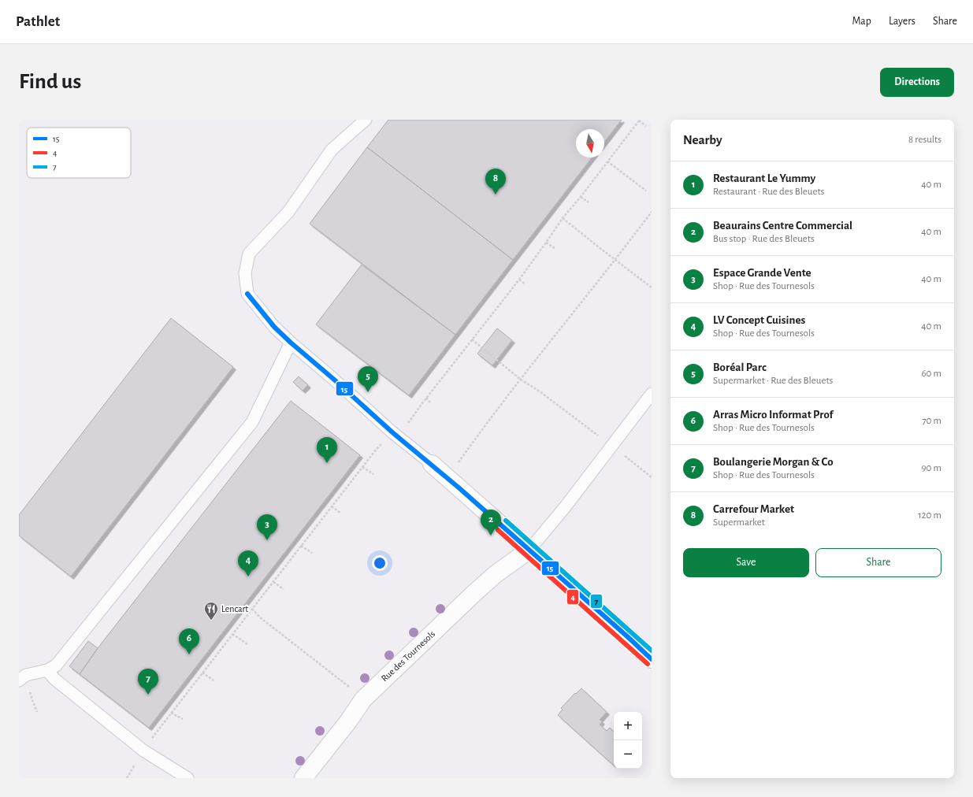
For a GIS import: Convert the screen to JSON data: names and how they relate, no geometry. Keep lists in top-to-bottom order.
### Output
{
  "streets": {
    "street": ["Rue des Tournesols"]
  },
  "places": {
    "restaurant": ["Lencart"]
  },
  "lines": ["transit line 15", "transit line 7", "transit line 4"],
  "legend": ["15", "4", "7"],
  "north": "bottom",
  "page": {
    "header": "Pathlet",
    "nav": ["Map", "Layers", "Share"],
    "buttons": [
      "Directions",
      ["Save", "Share"]
    ],
    "title": "Find us",
    "heading": ["Nearby", "8 results"],
    "list": [
      {
        "mark": "1",
        "name": "Restaurant Le Yummy",
        "note": "Restaurant · Rue des Bleuets",
        "value": "40 m"
      },
      {
        "mark": "2",
        "name": "Beaurains Centre Commercial",
        "note": "Bus stop · Rue des Bleuets",
        "value": "40 m"
      },
      {
        "mark": "3",
        "name": "Espace Grande Vente",
        "note": "Shop · Rue des Tournesols",
        "value": "40 m"
      },
      {
        "mark": "4",
        "name": "LV Concept Cuisines",
        "note": "Shop · Rue des Tournesols",
        "value": "40 m"
      },
      {
        "mark": "5",
        "name": "Boréal Parc",
        "note": "Supermarket · Rue des Bleuets",
        "value": "60 m"
      },
      {
        "mark": "6",
        "name": "Arras Micro Informat Prof",
        "note": "Shop · Rue des Tournesols",
        "value": "70 m"
      },
      {
        "mark": "7",
        "name": "Boulangerie Morgan & Co",
        "note": "Shop · Rue des Tournesols",
        "value": "90 m"
      },
      {
        "mark": "8",
        "name": "Carrefour Market",
        "note": "Supermarket",
        "value": "120 m"
      }
    ],
    "pins": [
      "8",
      "5",
      "1",
      "2",
      "3",
      "4",
      "6",
      "7"
    ],
    "map_buttons": ["+", "−"]
  }
}
